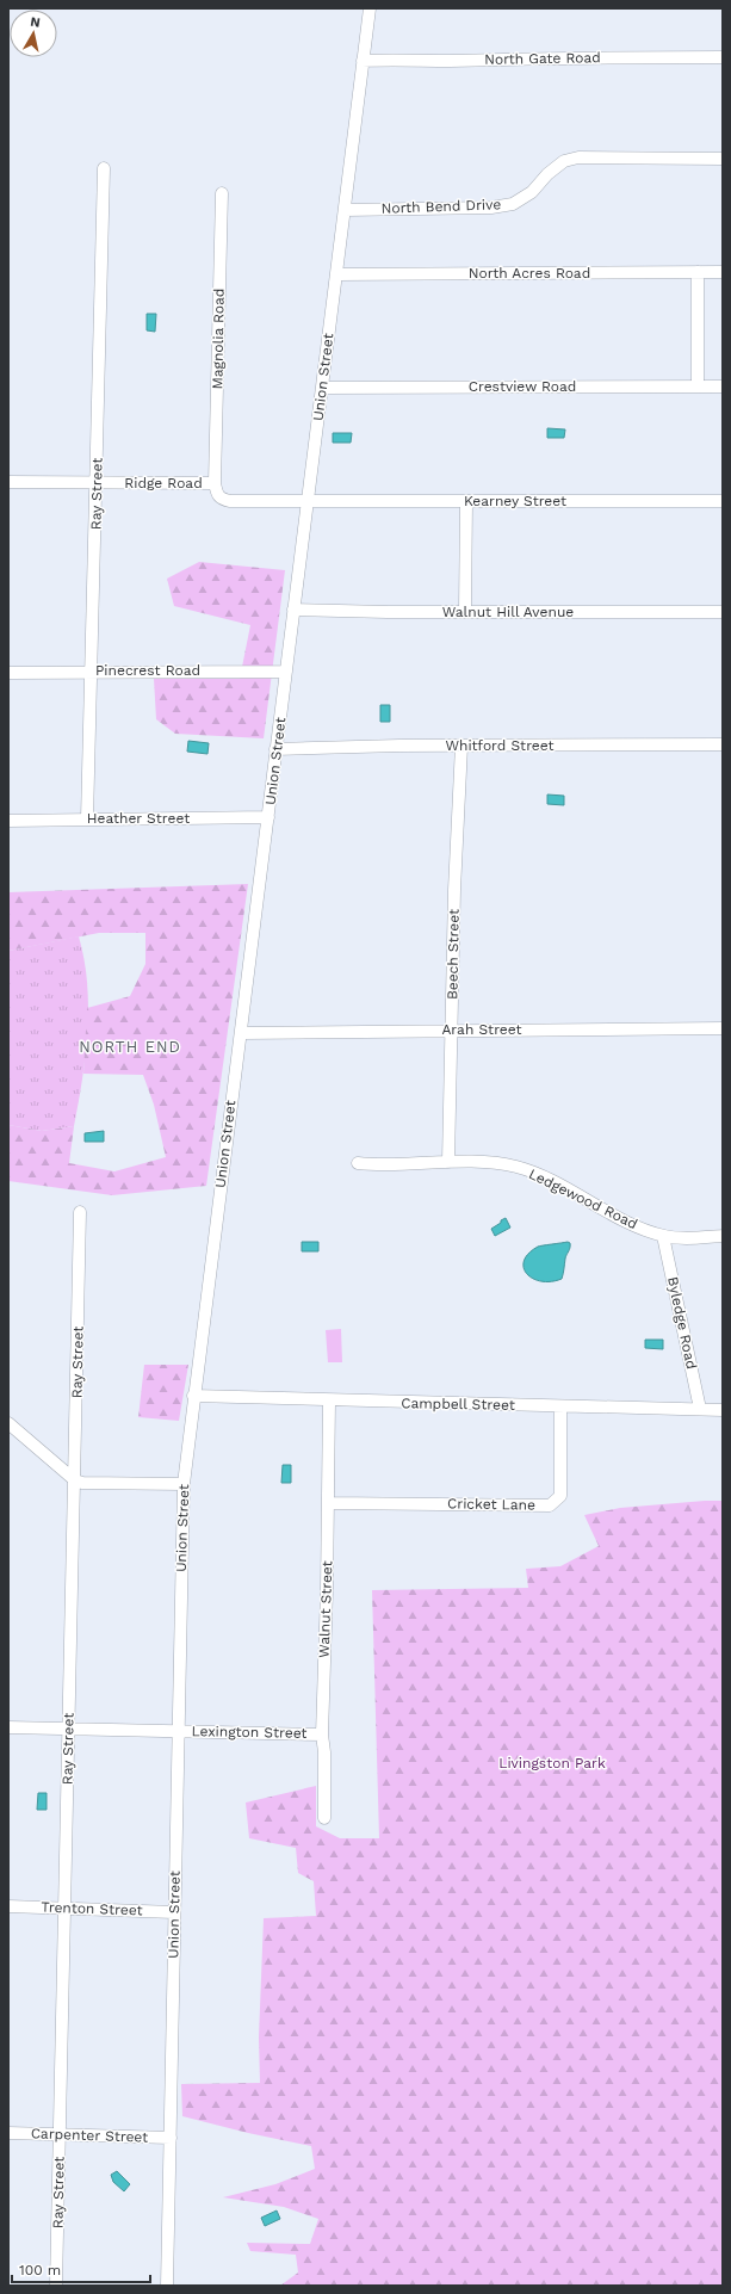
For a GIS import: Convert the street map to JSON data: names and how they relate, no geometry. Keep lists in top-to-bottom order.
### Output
{
  "streets": {
    "street": [
      "North Gate Road",
      "North Bend Drive",
      "North Acres Road",
      "Magnolia Road",
      "Union Street",
      "Crestview Road",
      "Ridge Road",
      "Ray Street",
      "Kearney Street",
      "Walnut Hill Avenue",
      "Pinecrest Road",
      "Whitford Street",
      "Heather Street",
      "Beech Street",
      "Arah Street",
      "Ledgewood Road",
      "Byledge Road",
      "Campbell Street",
      "Cricket Lane",
      "Walnut Street",
      "Lexington Street",
      "Trenton Street",
      "Carpenter Street"
    ]
  },
  "crossings": [
    ["North Gate Road", "Union Street"],
    ["North Bend Drive", "Union Street"],
    ["North Acres Road", "Union Street"],
    ["Magnolia Road", "Ridge Road"],
    ["Union Street", "Crestview Road"],
    ["Union Street", "Ridge Road"],
    ["Union Street", "Kearney Street"],
    ["Union Street", "Walnut Hill Avenue"],
    ["Union Street", "Pinecrest Road"],
    ["Union Street", "Whitford Street"],
    ["Union Street", "Heather Street"],
    ["Union Street", "Arah Street"],
    ["Union Street", "Campbell Street"],
    ["Union Street", "Lexington Street"],
    ["Union Street", "Trenton Street"],
    ["Union Street", "Carpenter Street"],
    ["Ridge Road", "Ray Street"],
    ["Ridge Road", "Kearney Street"],
    ["Ray Street", "Pinecrest Road"],
    ["Ray Street", "Heather Street"],
    ["Ray Street", "Lexington Street"],
    ["Ray Street", "Trenton Street"],
    ["Ray Street", "Carpenter Street"],
    ["Whitford Street", "Beech Street"],
    ["Beech Street", "Arah Street"],
    ["Beech Street", "Ledgewood Road"],
    ["Ledgewood Road", "Byledge Road"],
    ["Byledge Road", "Campbell Street"],
    ["Campbell Street", "Cricket Lane"],
    ["Campbell Street", "Walnut Street"],
    ["Cricket Lane", "Walnut Street"],
    ["Walnut Street", "Lexington Street"]
  ],
  "districts": ["NORTH END"],
  "parks": ["Livingston Park"],
  "scale_bar": "100 m",
  "north": "top"
}
